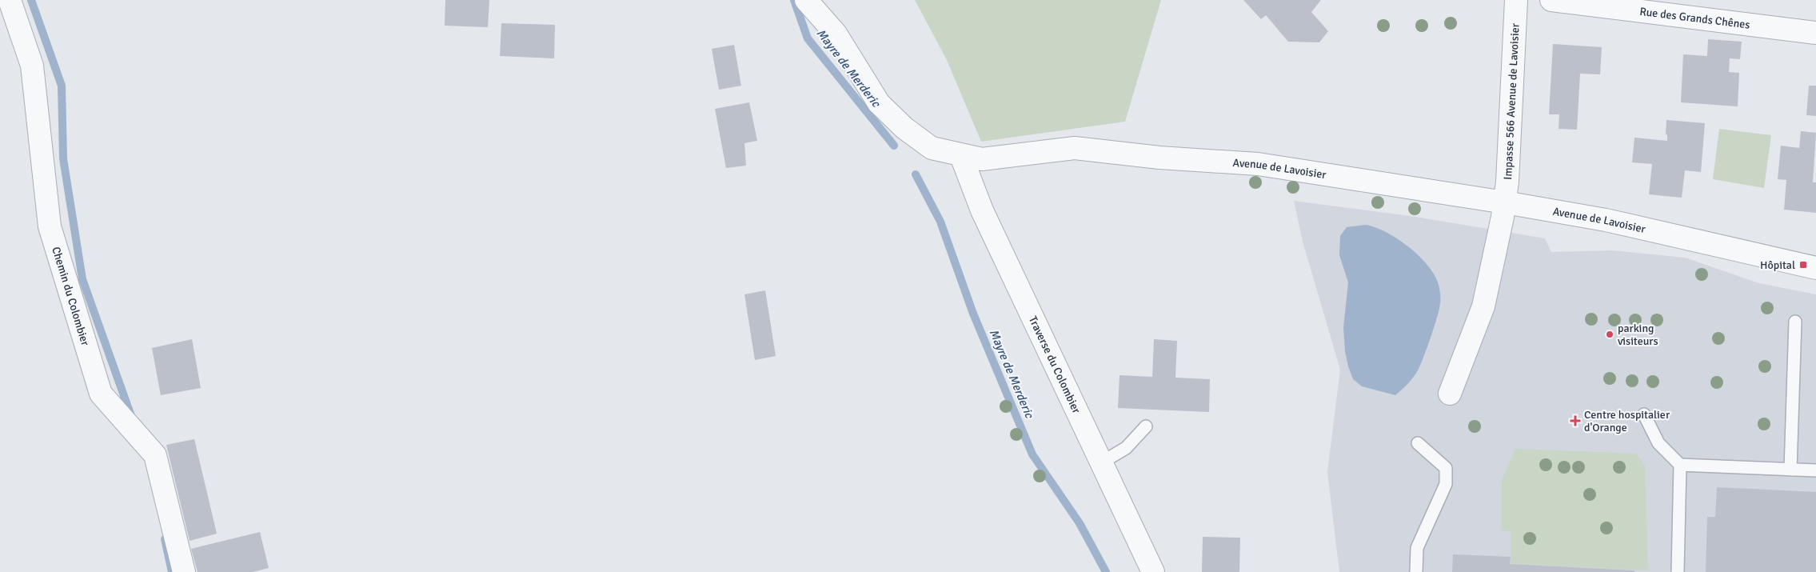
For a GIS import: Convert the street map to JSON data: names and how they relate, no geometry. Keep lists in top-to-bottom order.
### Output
{
  "streets": {
    "street": [
      "Rue des Grands Chênes",
      "Impasse 566 Avenue de Lavoisier",
      "Avenue de Lavoisier",
      "Chemin du Colombier",
      "Traverse du Colombier"
    ]
  },
  "crossings": [
    ["Impasse 566 Avenue de Lavoisier", "Avenue de Lavoisier"],
    ["Avenue de Lavoisier", "Traverse du Colombier"]
  ],
  "water": ["Mayre de Merderic"],
  "places": {
    "transit": ["Hôpital"],
    "other": ["parking visiteurs"],
    "health": ["Centre hospitalier d'Orange"]
  }
}
